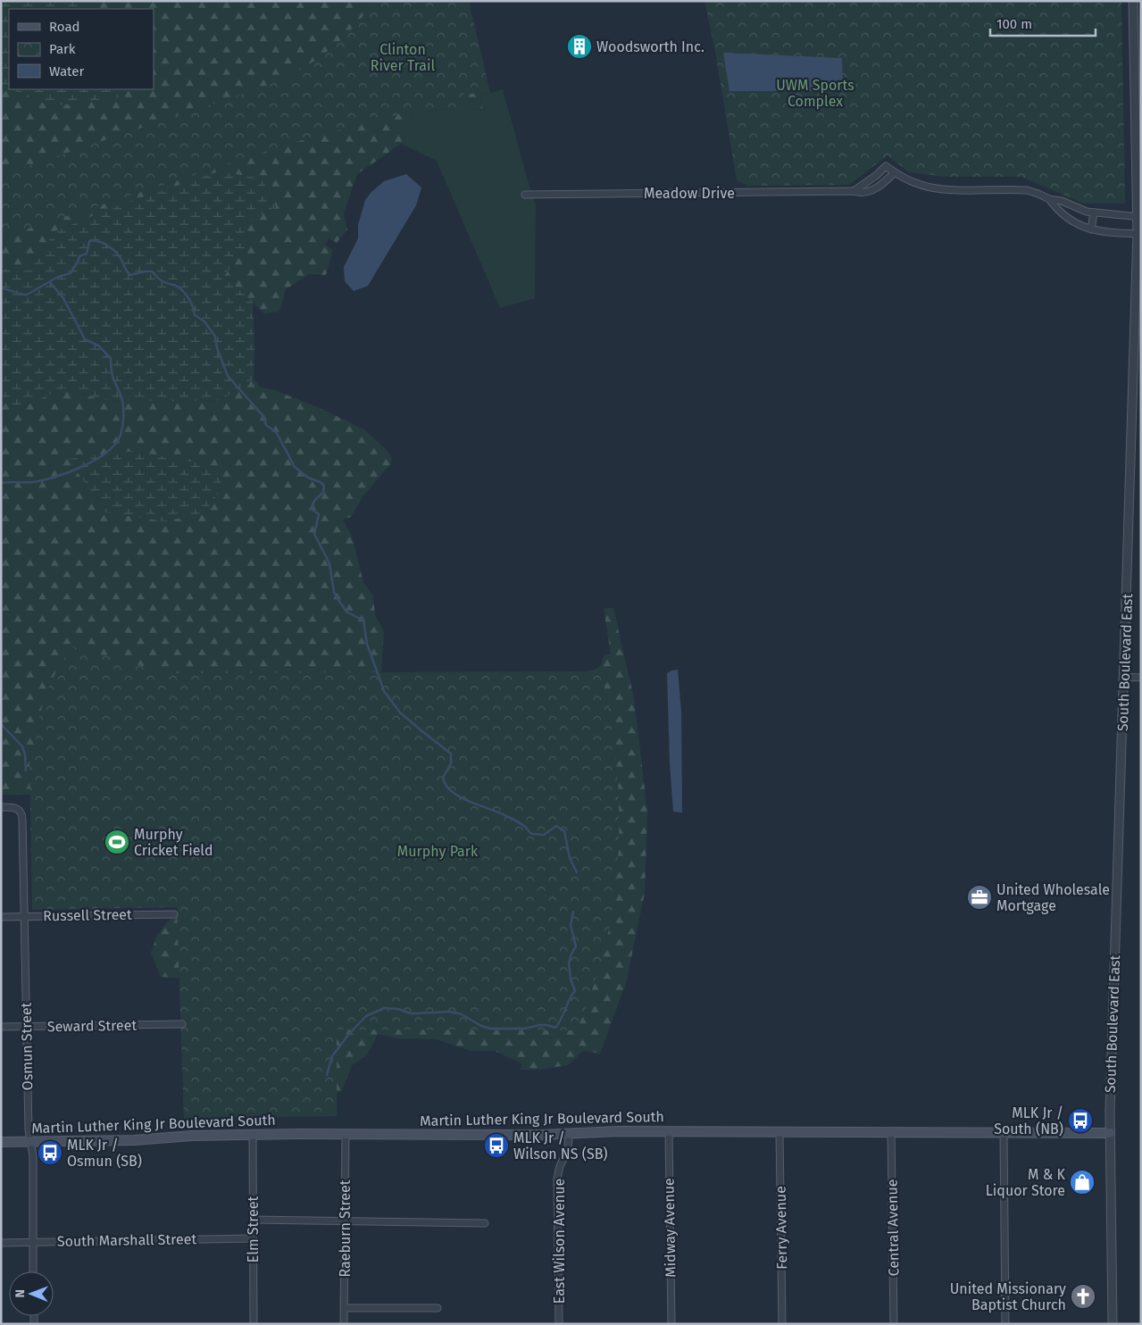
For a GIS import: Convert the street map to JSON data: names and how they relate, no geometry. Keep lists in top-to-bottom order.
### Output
{
  "streets": {
    "main road": ["Martin Luther King Jr Boulevard South"],
    "street": [
      "Meadow Drive",
      "South Boulevard East",
      "Russell Street",
      "Seward Street",
      "Osmun Street",
      "Midway Avenue",
      "Ferry Avenue",
      "Central Avenue",
      "Raeburn Street",
      "Elm Street",
      "South Marshall Street",
      "East Wilson Avenue"
    ]
  },
  "crossings": [
    ["South Boulevard East", "Martin Luther King Jr Boulevard South"],
    ["Russell Street", "Osmun Street"],
    ["Seward Street", "Osmun Street"],
    ["Osmun Street", "Martin Luther King Jr Boulevard South"],
    ["Osmun Street", "South Marshall Street"],
    ["Martin Luther King Jr Boulevard South", "Midway Avenue"],
    ["Martin Luther King Jr Boulevard South", "Ferry Avenue"],
    ["Martin Luther King Jr Boulevard South", "Central Avenue"],
    ["Martin Luther King Jr Boulevard South", "Raeburn Street"],
    ["Martin Luther King Jr Boulevard South", "Elm Street"],
    ["Martin Luther King Jr Boulevard South", "East Wilson Avenue"],
    ["Elm Street", "South Marshall Street"]
  ],
  "parks": ["Clinton River Trail", "UWM Sports Complex", "Murphy Park"],
  "places": {
    "building": ["Woodsworth Inc."],
    "sports": ["Murphy Cricket Field"],
    "office": ["United Wholesale Mortgage"],
    "bus stop": ["MLK Jr / South (NB)", "MLK Jr / Wilson NS (SB)", "MLK Jr / Osmun (SB)"],
    "shop": ["M & K Liquor Store"],
    "church": ["United Missionary Baptist Church"]
  },
  "legend": ["Road", "Park", "Water"],
  "scale_bar": "100 m",
  "north": "left"
}
